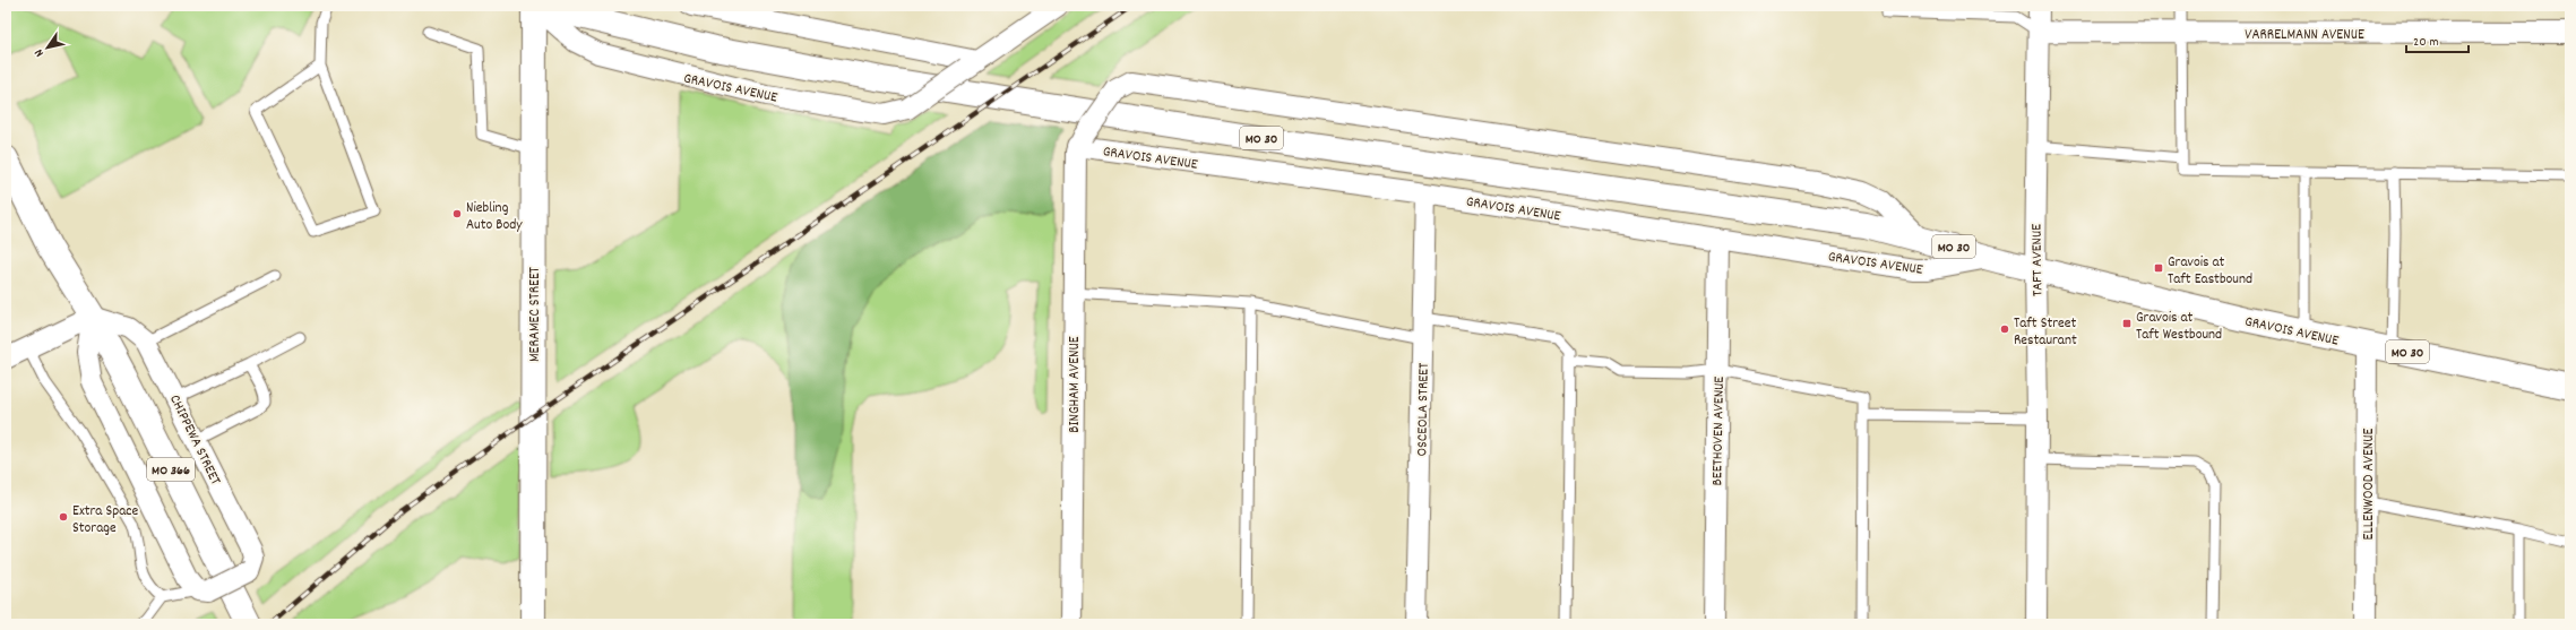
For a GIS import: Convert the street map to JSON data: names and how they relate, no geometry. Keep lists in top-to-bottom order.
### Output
{
  "streets": {
    "main road": [
      "GRAVOIS AVENUE",
      "MO 30",
      "MERAMEC STREET",
      "MO 366"
    ],
    "street": [
      "VARRELMANN AVENUE",
      "TAFT AVENUE",
      "BINGHAM AVENUE",
      "OSCEOLA STREET",
      "BEETHOVEN AVENUE",
      "CHIPPEWA STREET",
      "ELLENWOOD AVENUE"
    ]
  },
  "crossings": [
    ["VARRELMANN AVENUE", "TAFT AVENUE"],
    ["GRAVOIS AVENUE", "TAFT AVENUE"],
    ["GRAVOIS AVENUE", "MERAMEC STREET"],
    ["GRAVOIS AVENUE", "BINGHAM AVENUE"],
    ["GRAVOIS AVENUE", "OSCEOLA STREET"],
    ["GRAVOIS AVENUE", "BEETHOVEN AVENUE"],
    ["GRAVOIS AVENUE", "ELLENWOOD AVENUE"],
    ["CHIPPEWA STREET", "MO 366"]
  ],
  "places": {
    "other": ["Niebling Auto Body", "Taft Street Restaurant", "Extra Space Storage"],
    "transit": ["Gravois at Taft Eastbound", "Gravois at Taft Westbound"]
  },
  "scale_bar": "20 m",
  "north": "bottom left"
}
